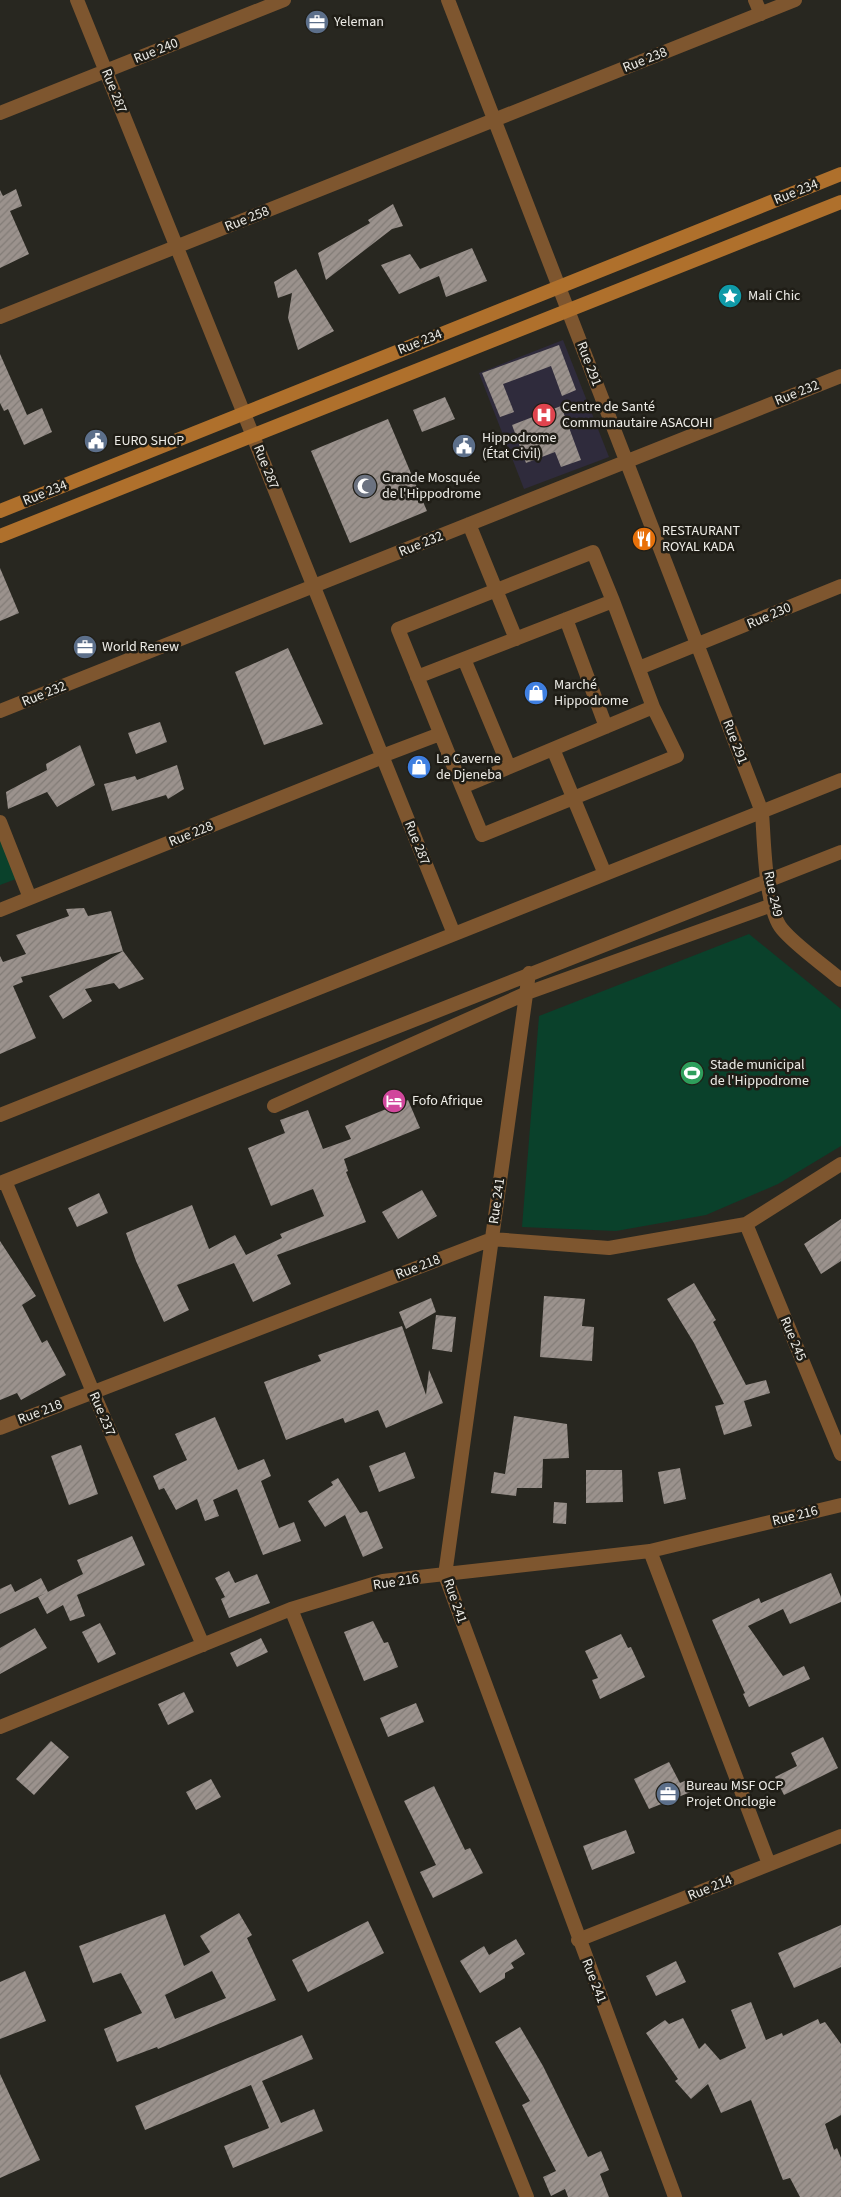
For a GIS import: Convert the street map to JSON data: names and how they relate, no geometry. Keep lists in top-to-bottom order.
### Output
{
  "streets": {
    "main road": ["Rue 234"],
    "street": [
      "Rue 240",
      "Rue 238",
      "Rue 287",
      "Rue 258",
      "Rue 291",
      "Rue 232",
      "Rue 230",
      "Rue 228",
      "Rue 249",
      "Rue 241",
      "Rue 218",
      "Rue 245",
      "Rue 237",
      "Rue 216",
      "Rue 214"
    ]
  },
  "crossings": [
    ["Rue 240", "Rue 287"],
    ["Rue 238", "Rue 258"],
    ["Rue 238", "Rue 291"],
    ["Rue 287", "Rue 234"],
    ["Rue 287", "Rue 258"],
    ["Rue 287", "Rue 232"],
    ["Rue 287", "Rue 228"],
    ["Rue 234", "Rue 291"],
    ["Rue 258", "Rue 291"],
    ["Rue 291", "Rue 232"],
    ["Rue 291", "Rue 230"],
    ["Rue 291", "Rue 249"],
    ["Rue 241", "Rue 218"],
    ["Rue 241", "Rue 216"],
    ["Rue 241", "Rue 214"],
    ["Rue 218", "Rue 245"],
    ["Rue 218", "Rue 237"],
    ["Rue 237", "Rue 216"]
  ],
  "places": {
    "office": ["Yeleman", "World Renew", "Bureau MSF OCP Projet Onclogie"],
    "place": ["Mali Chic"],
    "hospital": ["Centre de Santé Communautaire ASACOHI"],
    "public building": ["EURO SHOP", "Hippodrome (État Civil)"],
    "mosque": ["Grande Mosquée de l'Hippodrome"],
    "restaurant": ["RESTAURANT ROYAL KADA"],
    "shop": ["Marché Hippodrome", "La Caverne de Djeneba"],
    "sports": ["Stade municipal de l'Hippodrome"],
    "hotel": ["Fofo Afrique"]
  }
}
